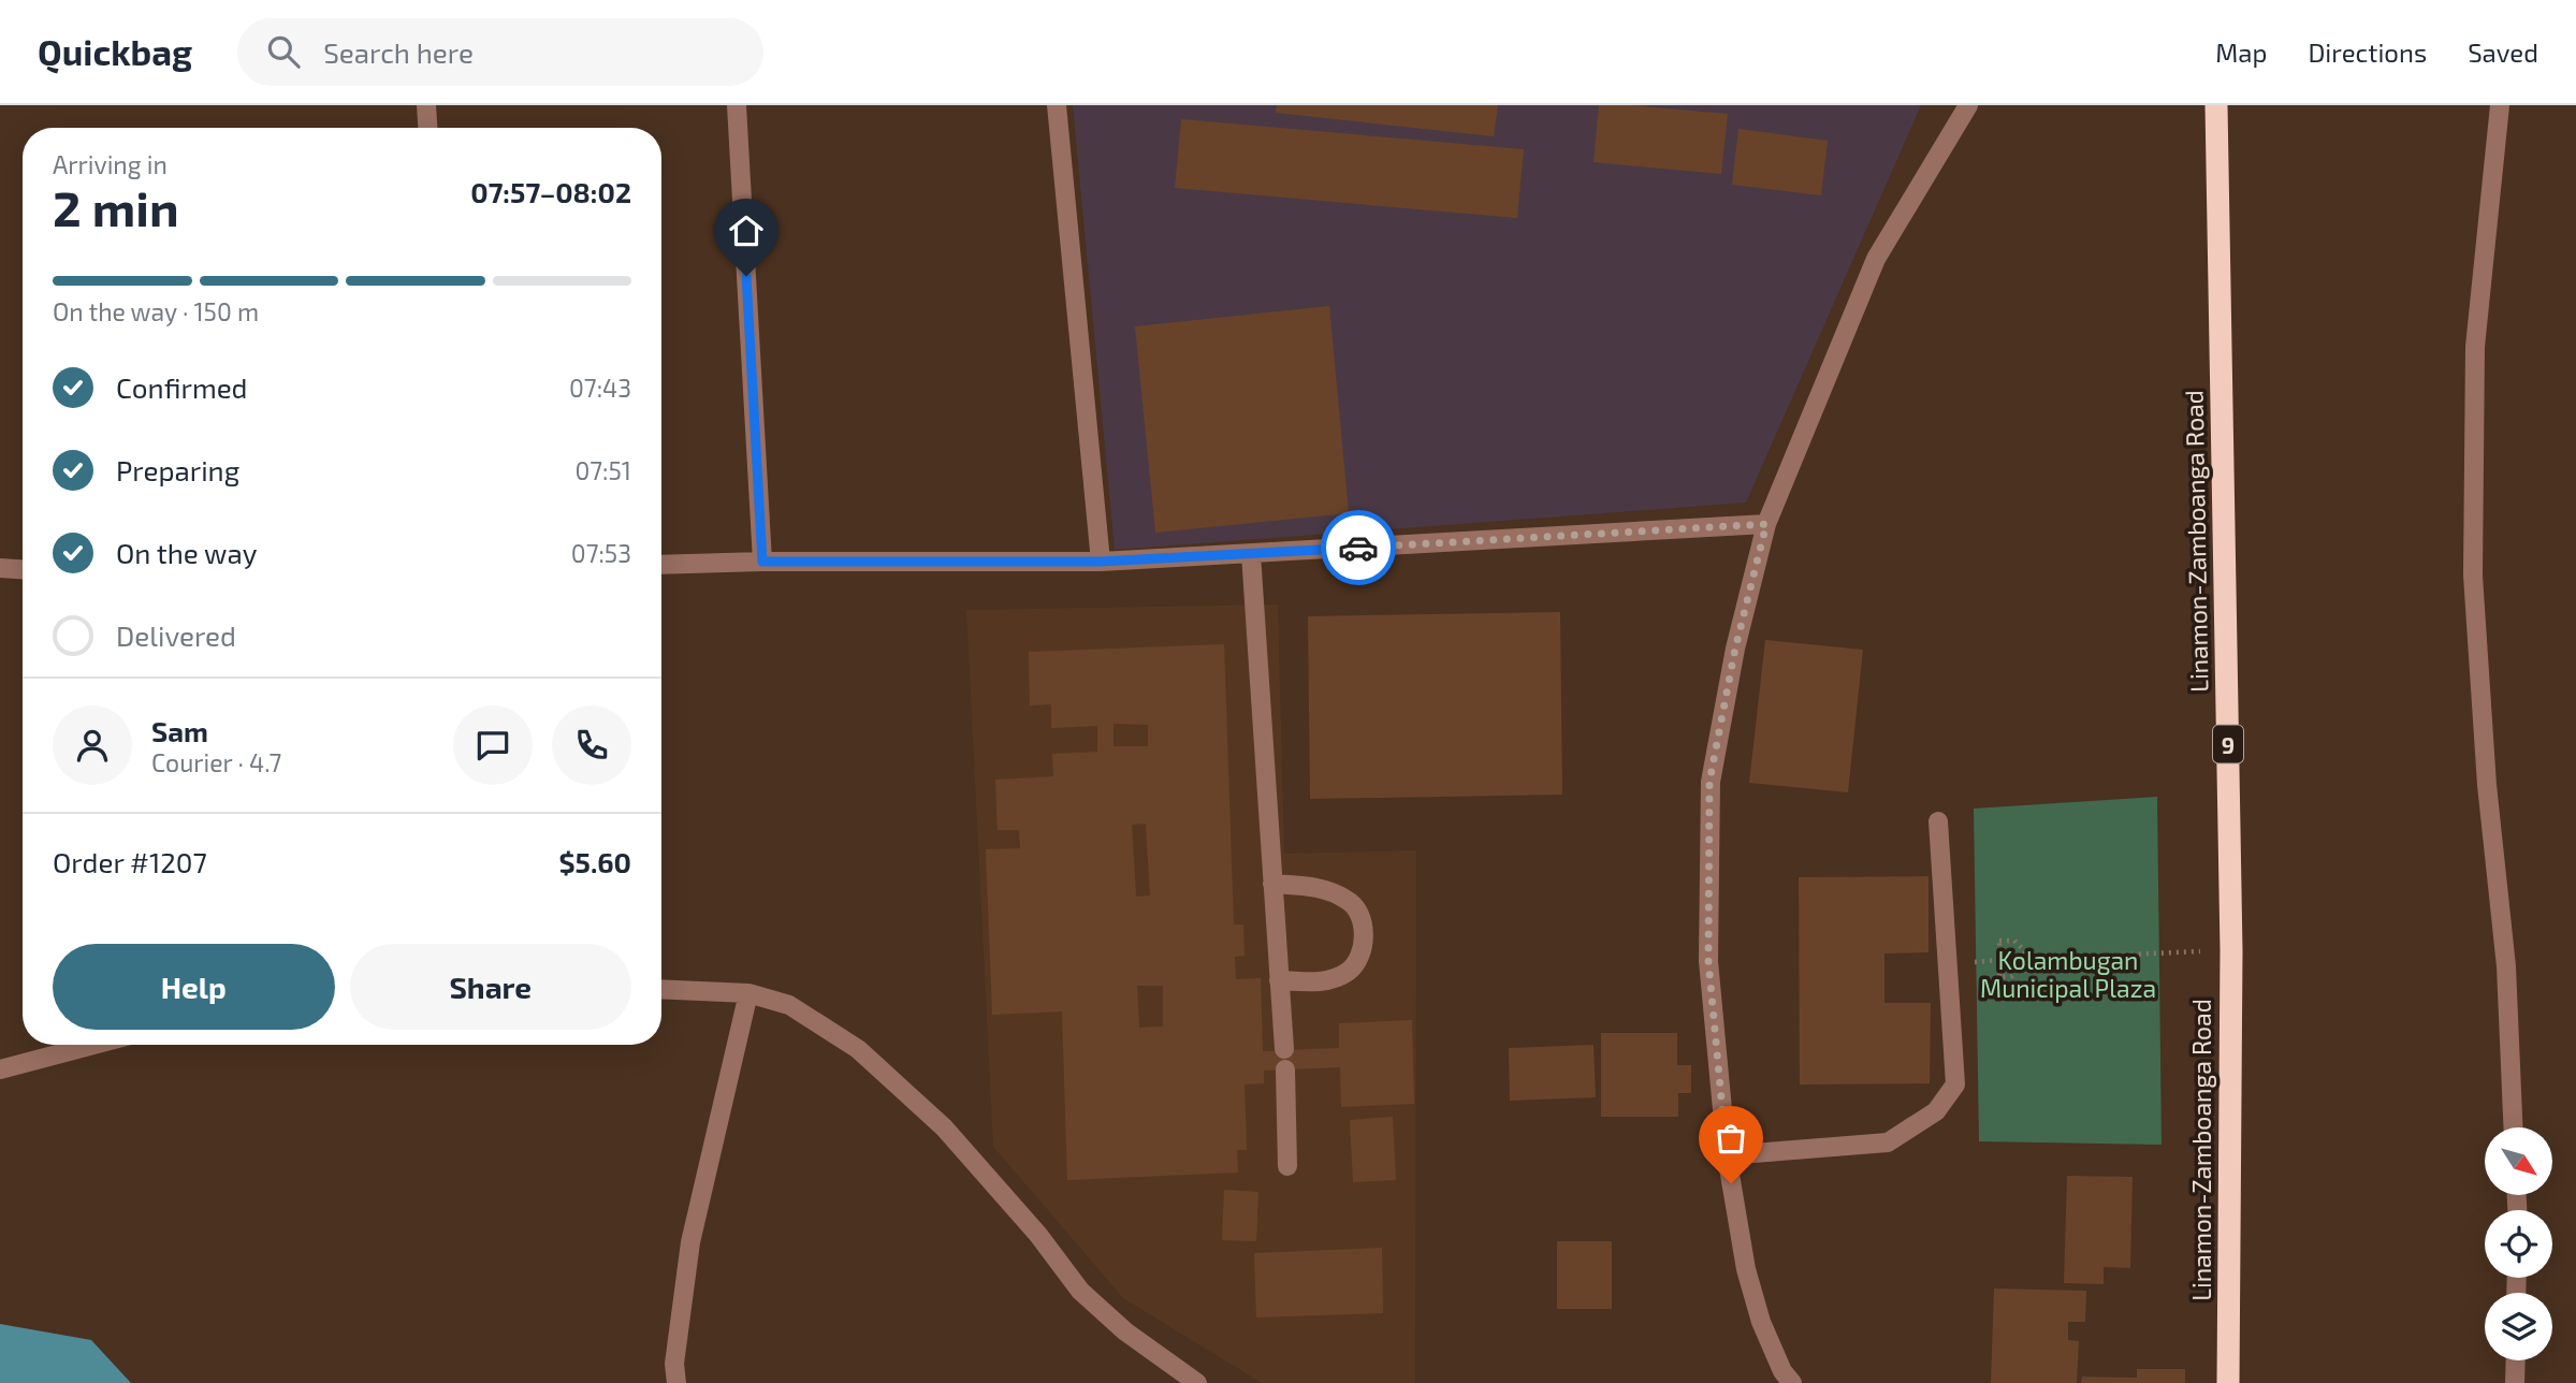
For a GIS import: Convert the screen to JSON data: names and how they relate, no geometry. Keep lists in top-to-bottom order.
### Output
{
  "streets": {
    "highway": ["Linamon-Zamboanga Road", "9"]
  },
  "parks": ["Kolambugan Municipal Plaza"],
  "north": "bottom right",
  "page": {
    "header": "Quickbag",
    "search": "Search here",
    "nav": ["Map", "Directions", "Saved"],
    "heading": ["2 min", "Arriving in", "07:57–08:02"],
    "panel": [
      "Sam",
      "Courier · 4.7",
      "Order #1207",
      "$5.60"
    ],
    "bar": "On the way · 150 m",
    "list": [
      ["Confirmed", "07:43"],
      ["Preparing", "07:51"],
      ["On the way", "07:53"],
      "Delivered"
    ],
    "buttons": ["Help", "Share"]
  }
}
